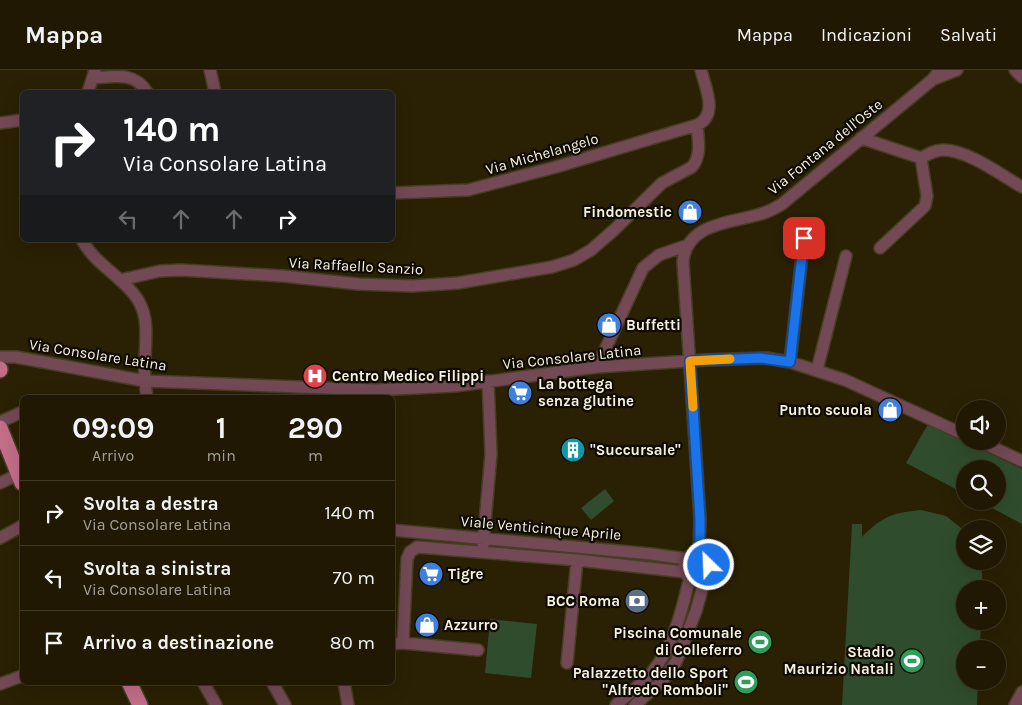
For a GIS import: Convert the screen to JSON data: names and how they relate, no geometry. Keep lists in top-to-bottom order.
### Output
{
  "streets": {
    "street": [
      "Via Fontana dell'Oste",
      "Via Michelangelo",
      "Via Raffaello Sanzio",
      "Via Consolare Latina",
      "Viale Venticinque Aprile"
    ]
  },
  "crossings": [
    ["Via Fontana dell'Oste", "Via Consolare Latina"],
    ["Via Michelangelo", "Via Raffaello Sanzio"]
  ],
  "places": {
    "shop": [
      "Findomestic",
      "Buffetti",
      "Punto scuola",
      "Azzurro"
    ],
    "hospital": ["Centro Medico Filippi"],
    "supermarket": ["La bottega senza glutine", "Tigre"],
    "building": ["\"Succursale\""],
    "bank": ["BCC Roma"],
    "sports": ["Piscina Comunale di Colleferro", "Stadio Maurizio Natali", "Palazzetto dello Sport \"Alfredo Romboli\""]
  },
  "page": {
    "header": "Mappa",
    "nav": ["Mappa", "Indicazioni", "Salvati"],
    "turn": ["140 m", "Via Consolare Latina"],
    "eta": [
      "09:09",
      "Arrivo",
      "1",
      "min",
      "290",
      "m"
    ],
    "map_buttons": ["+", "−"],
    "list": [
      {
        "name": "Svolta a destra",
        "note": "Via Consolare Latina",
        "value": "140 m"
      },
      {
        "name": "Svolta a sinistra",
        "note": "Via Consolare Latina",
        "value": "70 m"
      },
      {
        "name": "Arrivo a destinazione",
        "value": "80 m"
      }
    ]
  }
}
